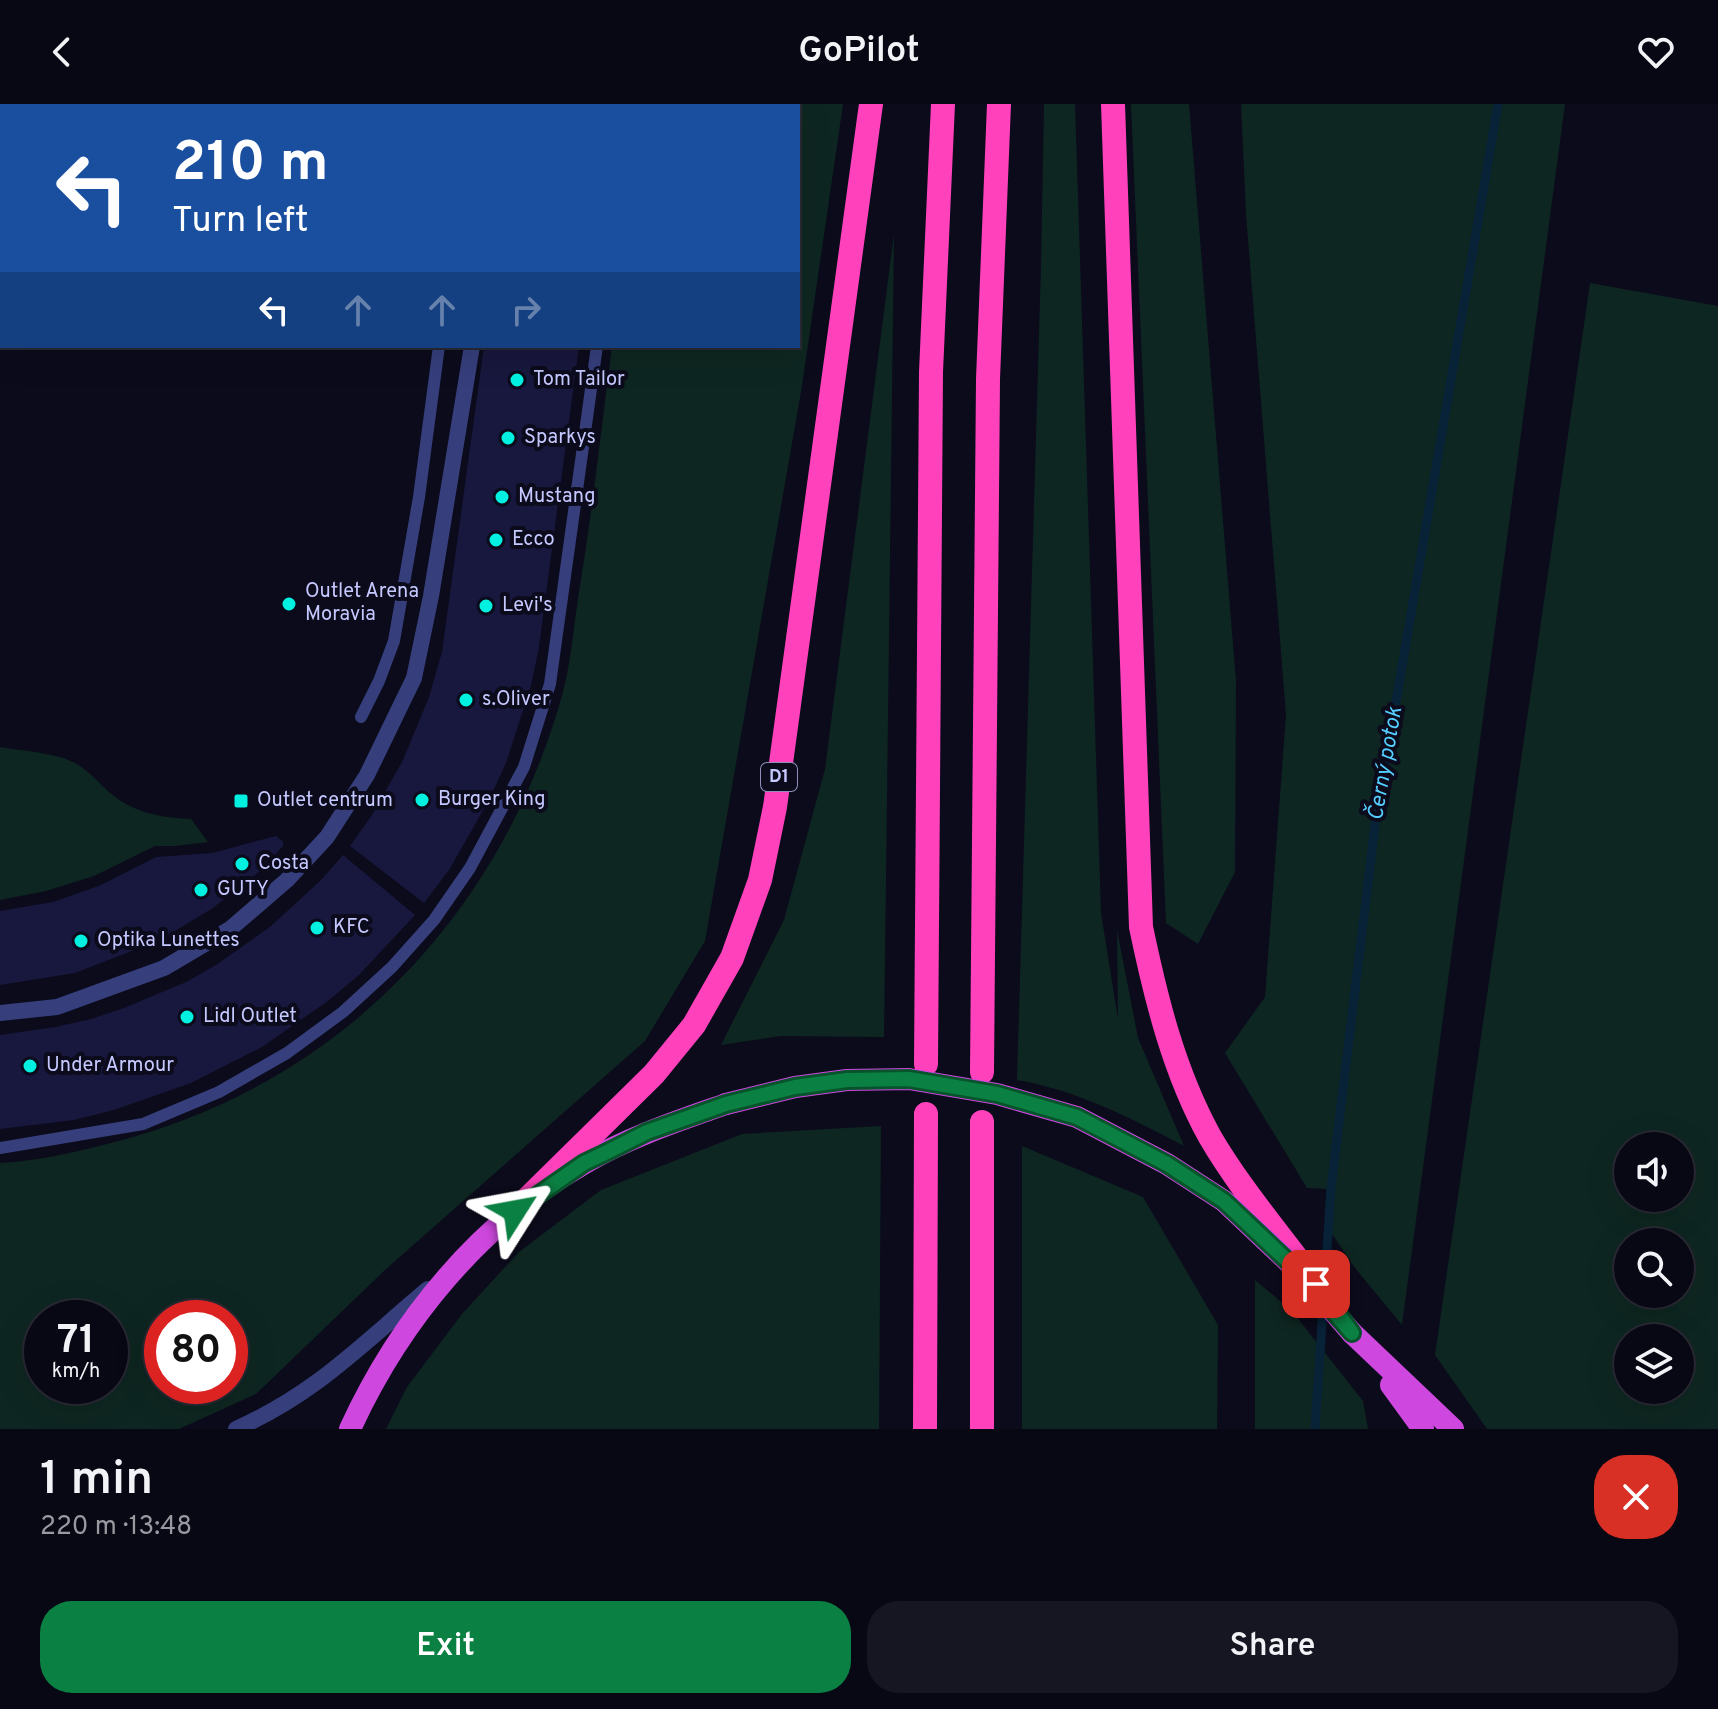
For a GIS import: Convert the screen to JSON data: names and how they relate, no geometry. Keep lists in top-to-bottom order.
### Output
{
  "streets": {
    "highway": ["D1"]
  },
  "water": ["Černý potok"],
  "places": {
    "other": [
      "Tom Tailor",
      "Sparkys",
      "Mustang",
      "Ecco",
      "Outlet Arena Moravia",
      "Levi's",
      "s.Oliver",
      "Burger King",
      "Costa",
      "GUTY",
      "KFC",
      "Optika Lunettes",
      "Lidl Outlet",
      "Under Armour"
    ],
    "transit": ["Outlet centrum"]
  },
  "page": {
    "header": "GoPilot",
    "turn": ["210 m", "Turn left"],
    "speed": "71 km/h",
    "limit": "80",
    "heading": ["1 min", "220 m · 13:48"],
    "buttons": ["Exit", "Share"]
  }
}
